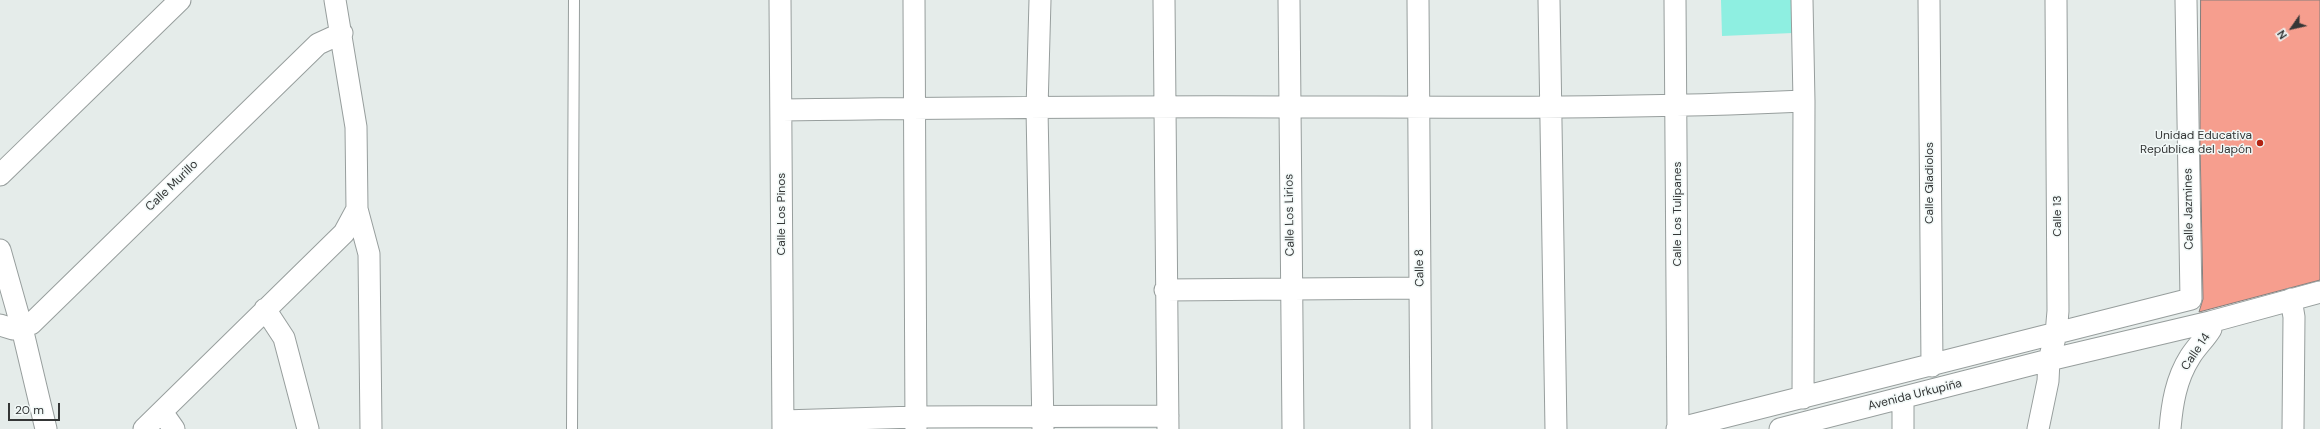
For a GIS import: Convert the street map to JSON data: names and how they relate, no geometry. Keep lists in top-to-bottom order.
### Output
{
  "streets": {
    "street": [
      "Calle Gladiolos",
      "Calle Murillo",
      "Calle Jazmines",
      "Calle Los Pinos",
      "Calle Los Tulipanes",
      "Calle Los Lirios",
      "Calle 13",
      "Calle 8",
      "Calle 14",
      "Avenida Urkupiña"
    ]
  },
  "crossings": [
    ["Calle Jazmines", "Calle 13"],
    ["Calle 13", "Avenida Urkupiña"],
    ["Calle 14", "Avenida Urkupiña"]
  ],
  "places": ["Unidad Educativa República del Japón"],
  "scale_bar": "20 m",
  "north": "bottom left"
}
